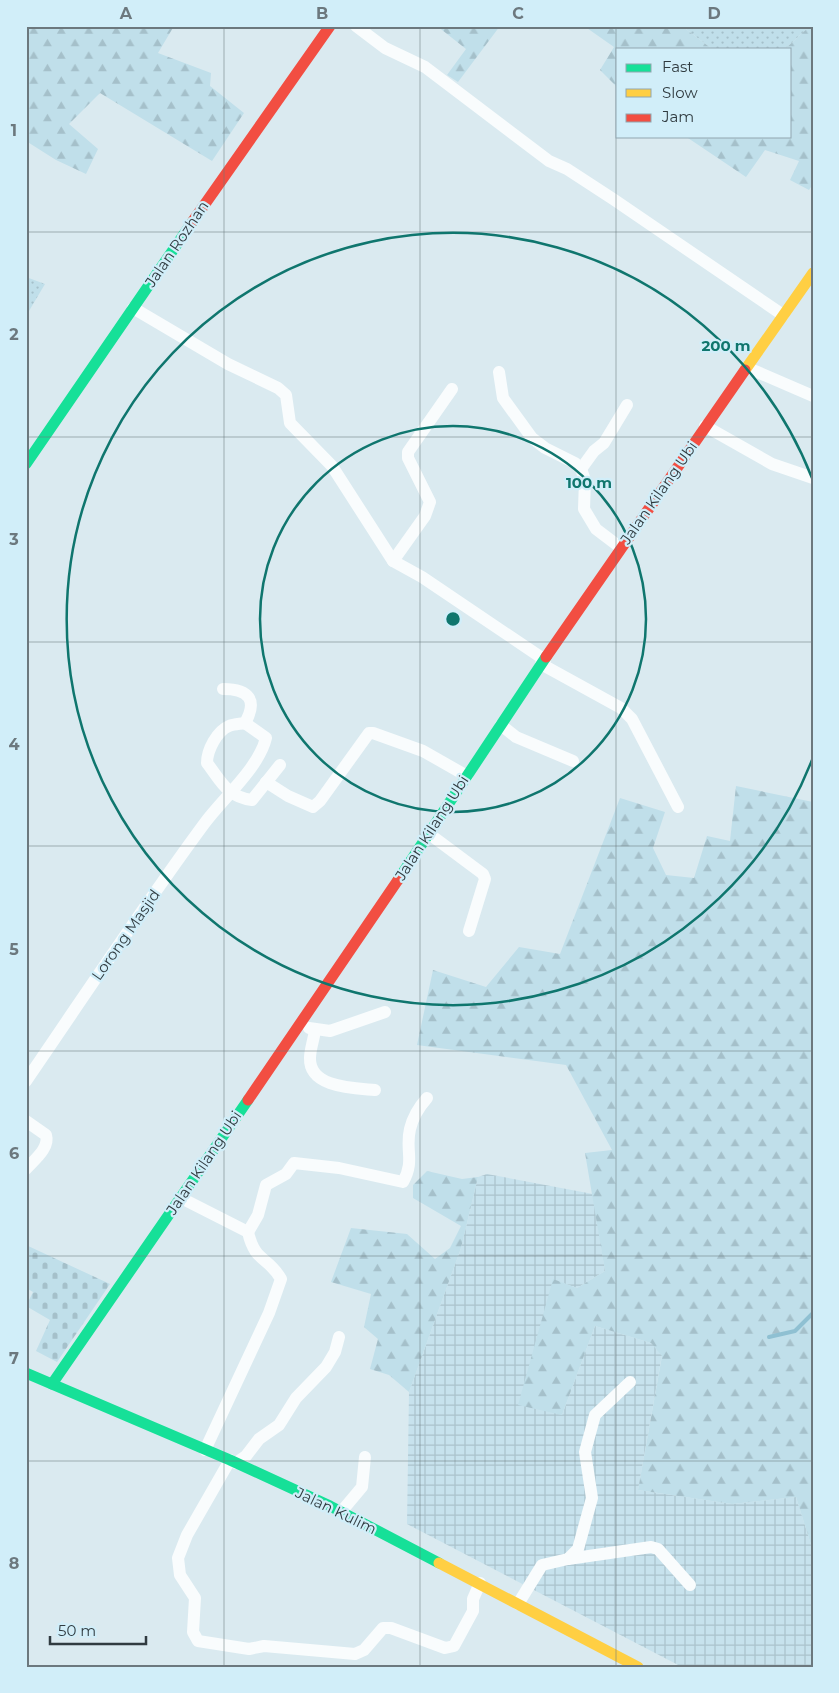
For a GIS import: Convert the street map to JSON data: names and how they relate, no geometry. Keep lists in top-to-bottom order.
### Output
{
  "streets": {
    "street": [
      "Jalan Rozhan",
      "Jalan Kilang Ubi",
      "Lorong Masjid",
      "Jalan Kulim"
    ]
  },
  "crossings": [
    ["Jalan Kilang Ubi", "Jalan Kulim"]
  ],
  "legend": ["Fast", "Slow", "Jam"],
  "scale_bar": "50 m",
  "grid": {
    "columns": [
      "A",
      "B",
      "C",
      "D"
    ],
    "rows": [
      "1",
      "2",
      "3",
      "4",
      "5",
      "6",
      "7",
      "8"
    ]
  },
  "rings": ["200 m", "100 m"]
}
